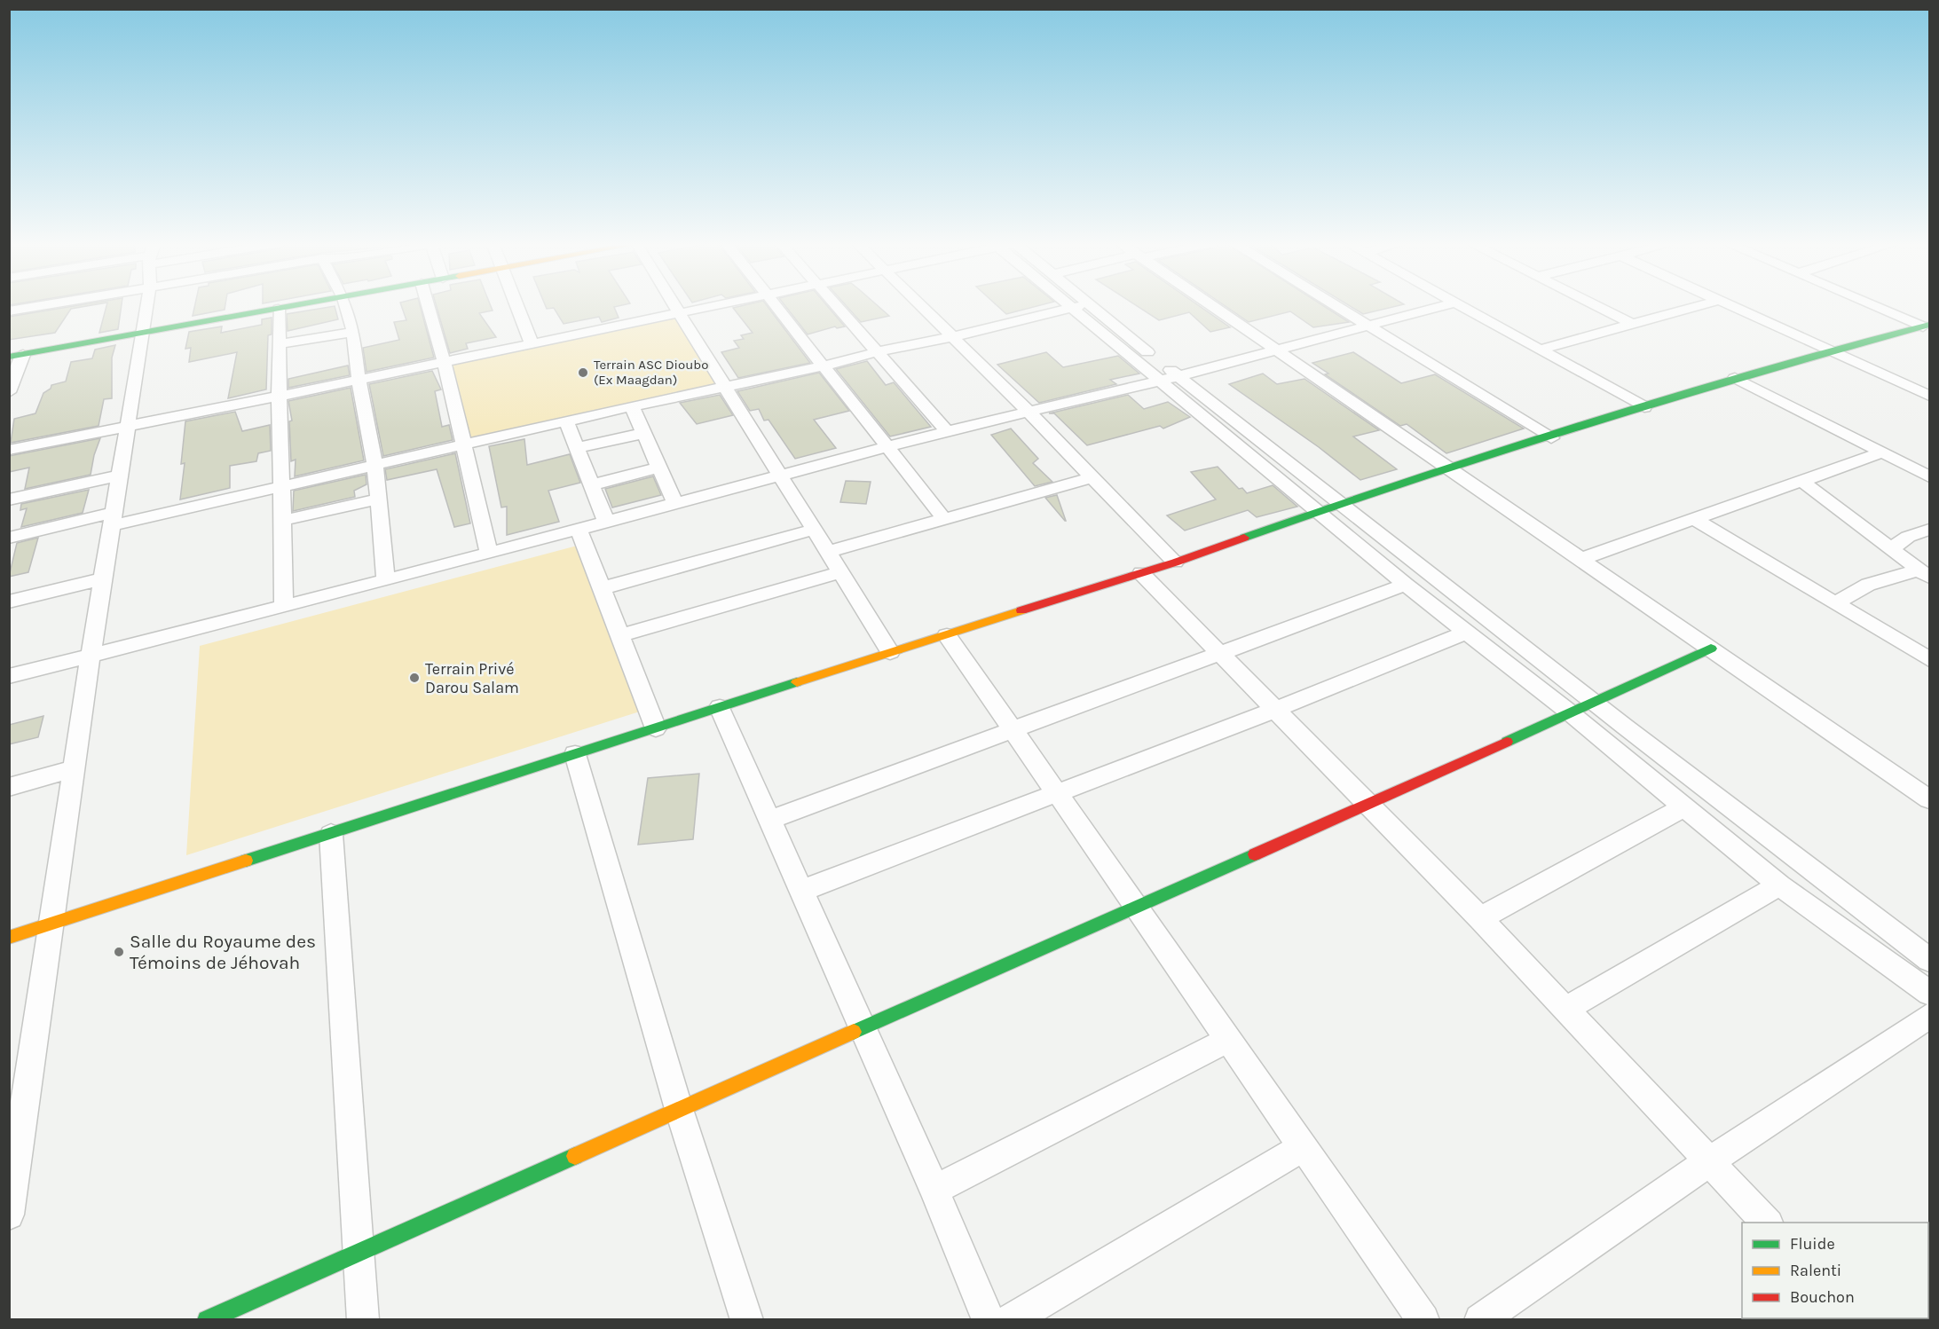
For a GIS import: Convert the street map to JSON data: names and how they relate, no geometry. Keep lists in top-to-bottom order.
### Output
{
  "places": ["Terrain ASC Dioubo (Ex Maagdan)", "Terrain Privé Darou Salam", "Salle du Royaume des Témoins de Jéhovah"],
  "legend": ["Fluide", "Ralenti", "Bouchon"]
}
